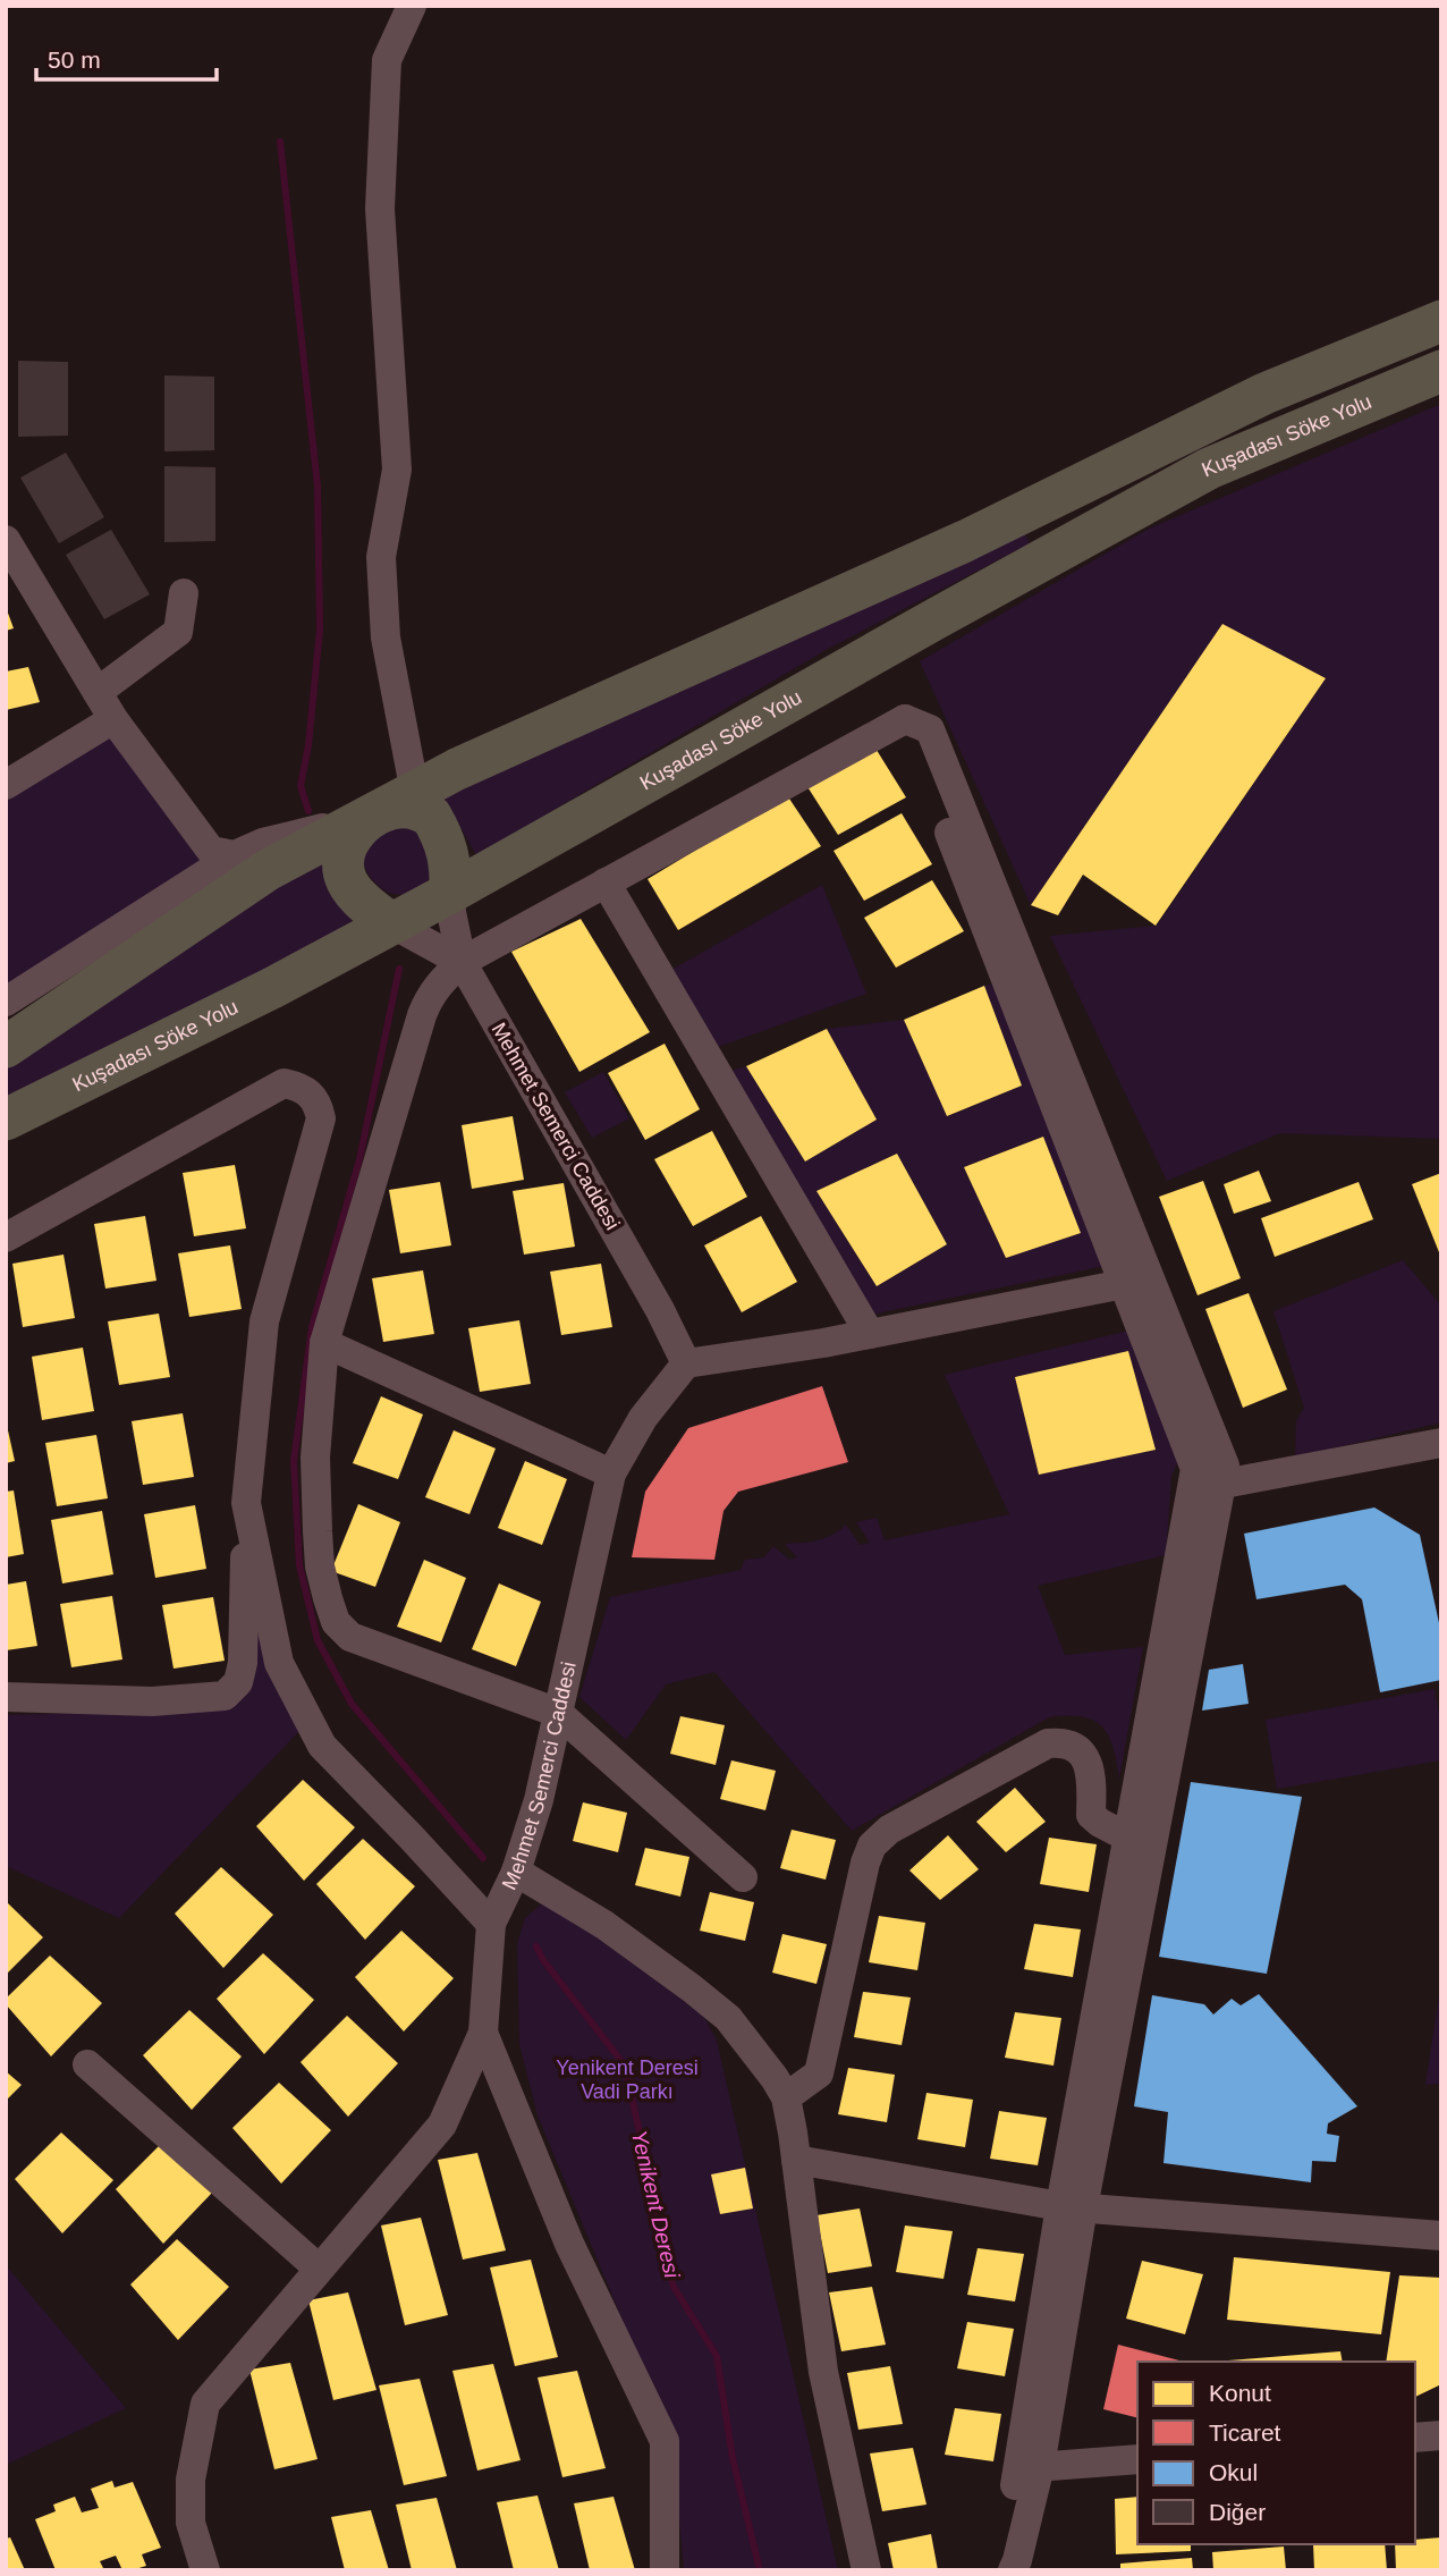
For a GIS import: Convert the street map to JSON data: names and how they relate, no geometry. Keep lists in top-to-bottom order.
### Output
{
  "streets": {
    "highway": ["Kuşadası Söke Yolu"],
    "street": ["Mehmet Semerci Caddesi"]
  },
  "crossings": [
    ["Kuşadası Söke Yolu", "Mehmet Semerci Caddesi"]
  ],
  "water": ["Yenikent Deresi"],
  "parks": ["Yenikent Deresi Vadi Parkı"],
  "legend": [
    "Konut",
    "Ticaret",
    "Okul",
    "Diğer"
  ],
  "scale_bar": "50 m"
}
